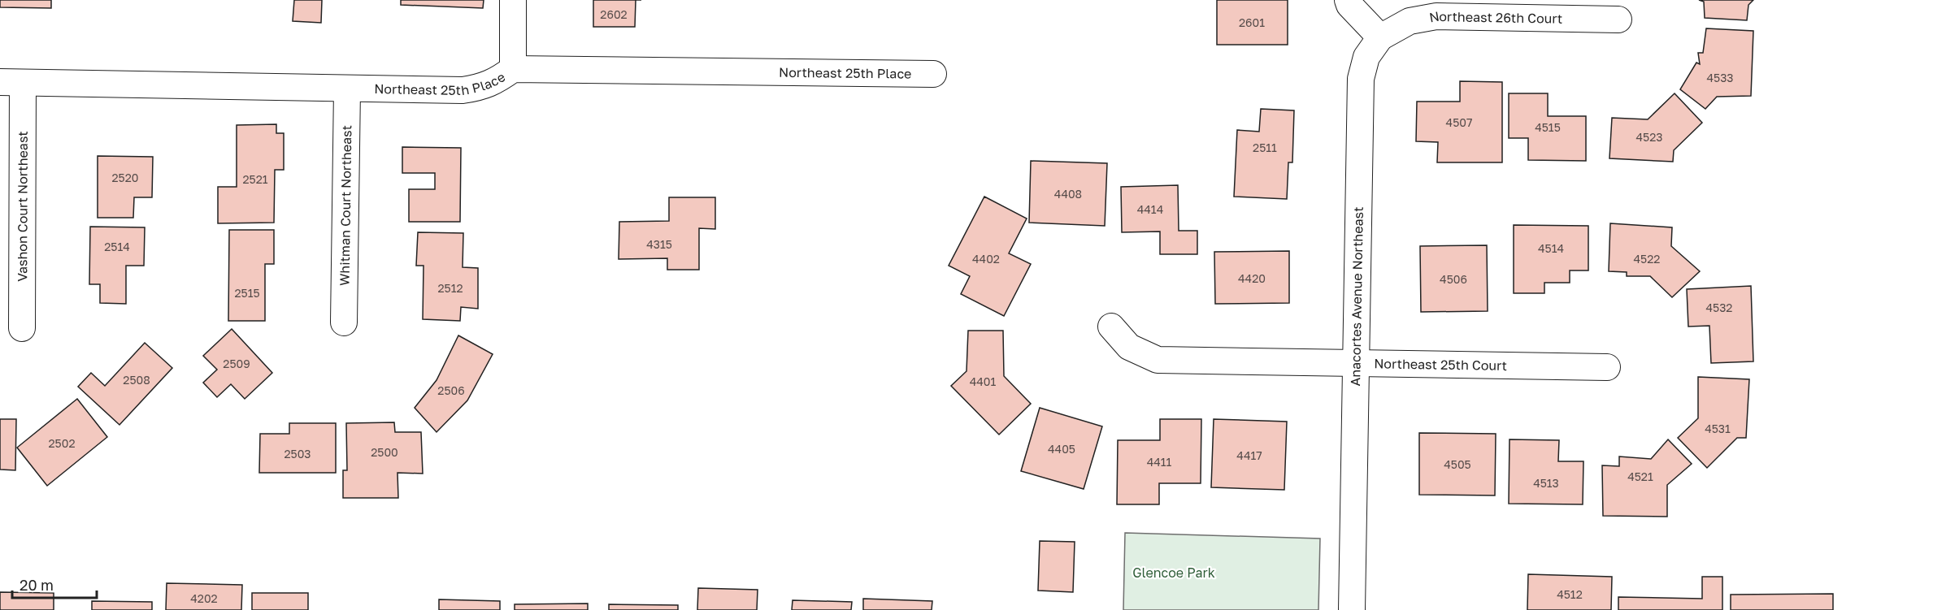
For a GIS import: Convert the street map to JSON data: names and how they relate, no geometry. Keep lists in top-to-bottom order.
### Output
{
  "streets": {
    "street": [
      "Northeast 26th Court",
      "Northeast 25th Place",
      "Vashon Court Northeast",
      "Whitman Court Northeast",
      "Anacortes Avenue Northeast",
      "Northeast 25th Court"
    ]
  },
  "crossings": [
    ["Northeast 26th Court", "Anacortes Avenue Northeast"],
    ["Northeast 25th Place", "Vashon Court Northeast"],
    ["Northeast 25th Place", "Whitman Court Northeast"],
    ["Anacortes Avenue Northeast", "Northeast 25th Court"]
  ],
  "parks": ["Glencoe Park"],
  "house_numbers": [
    "2602",
    "2601",
    "4533",
    "4507",
    "4515",
    "4523",
    "2511",
    "2520",
    "2521",
    "4408",
    "4414",
    "4315",
    "2514",
    "4514",
    "4402",
    "4522",
    "4420",
    "4506",
    "2512",
    "2515",
    "4532",
    "2509",
    "2508",
    "4401",
    "2506",
    "4531",
    "2502",
    "4405",
    "2500",
    "2503",
    "4417",
    "4411",
    "4505",
    "4521",
    "4513",
    "4512",
    "4202"
  ],
  "scale_bar": "20 m"
}
